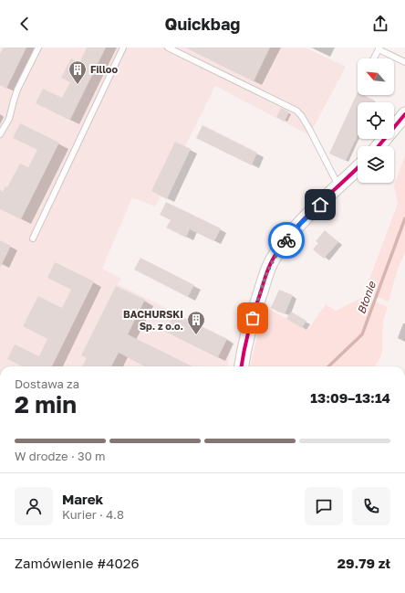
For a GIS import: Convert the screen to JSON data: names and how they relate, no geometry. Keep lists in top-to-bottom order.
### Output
{
  "water": ["Błonie"],
  "places": {
    "building": ["Filloo", "BACHURSKI Sp. z o.o."]
  },
  "north": "top left",
  "page": {
    "header": "Quickbag",
    "heading": ["2 min", "Dostawa za", "13:09–13:14"],
    "panel": [
      "Marek",
      "Kurier · 4.8",
      "Zamówienie #4026",
      "29.79 zł"
    ],
    "bar": "W drodze · 30 m"
  }
}
